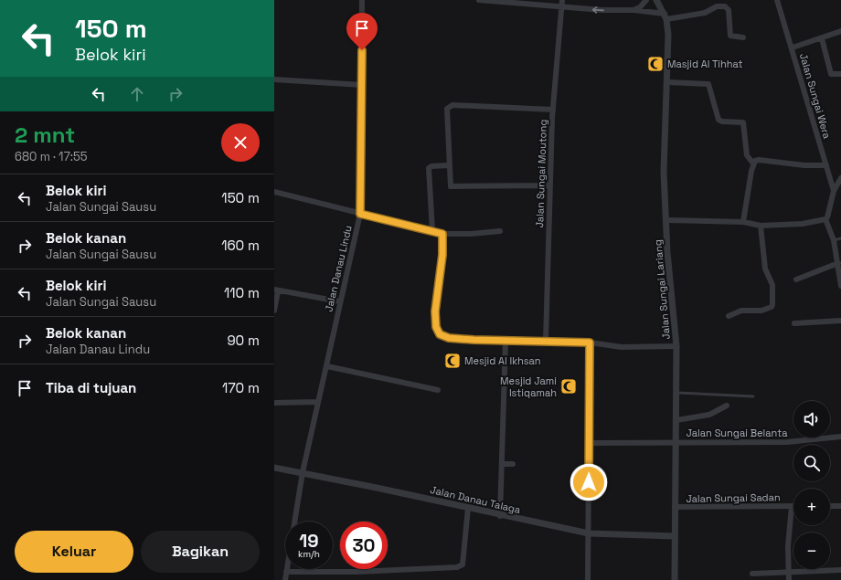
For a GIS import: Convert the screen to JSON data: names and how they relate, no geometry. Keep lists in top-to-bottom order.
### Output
{
  "streets": {
    "street": [
      "Jalan Sungai Wera",
      "Jalan Sungai Moutong",
      "Jalan Danau Lindu",
      "Jalan Sungai Lariang",
      "Jalan Sungai Belanta",
      "Jalan Sungai Sadan",
      "Jalan Danau Talaga"
    ]
  },
  "crossings": [
    ["Jalan Danau Lindu", "Jalan Danau Talaga"],
    ["Jalan Sungai Lariang", "Jalan Sungai Belanta"],
    ["Jalan Sungai Lariang", "Jalan Sungai Sadan"],
    ["Jalan Sungai Lariang", "Jalan Danau Talaga"]
  ],
  "places": {
    "mosque": ["Masjid Al Tihhat", "Mesjid Al Ikhsan", "Mesjid Jami Istiqamah"]
  },
  "page": {
    "turn": ["150 m", "Belok kiri"],
    "heading": ["2 mnt", "680 m · 17:55"],
    "list": [
      {
        "name": "Belok kiri",
        "note": "Jalan Sungai Sausu",
        "value": "150 m"
      },
      {
        "name": "Belok kanan",
        "note": "Jalan Sungai Sausu",
        "value": "160 m"
      },
      {
        "name": "Belok kiri",
        "note": "Jalan Sungai Sausu",
        "value": "110 m"
      },
      {
        "name": "Belok kanan",
        "note": "Jalan Danau Lindu",
        "value": "90 m"
      },
      {
        "name": "Tiba di tujuan",
        "value": "170 m"
      }
    ],
    "map_buttons": ["+", "−"],
    "speed": "19 km/h",
    "limit": "30",
    "buttons": ["Keluar", "Bagikan"]
  }
}
